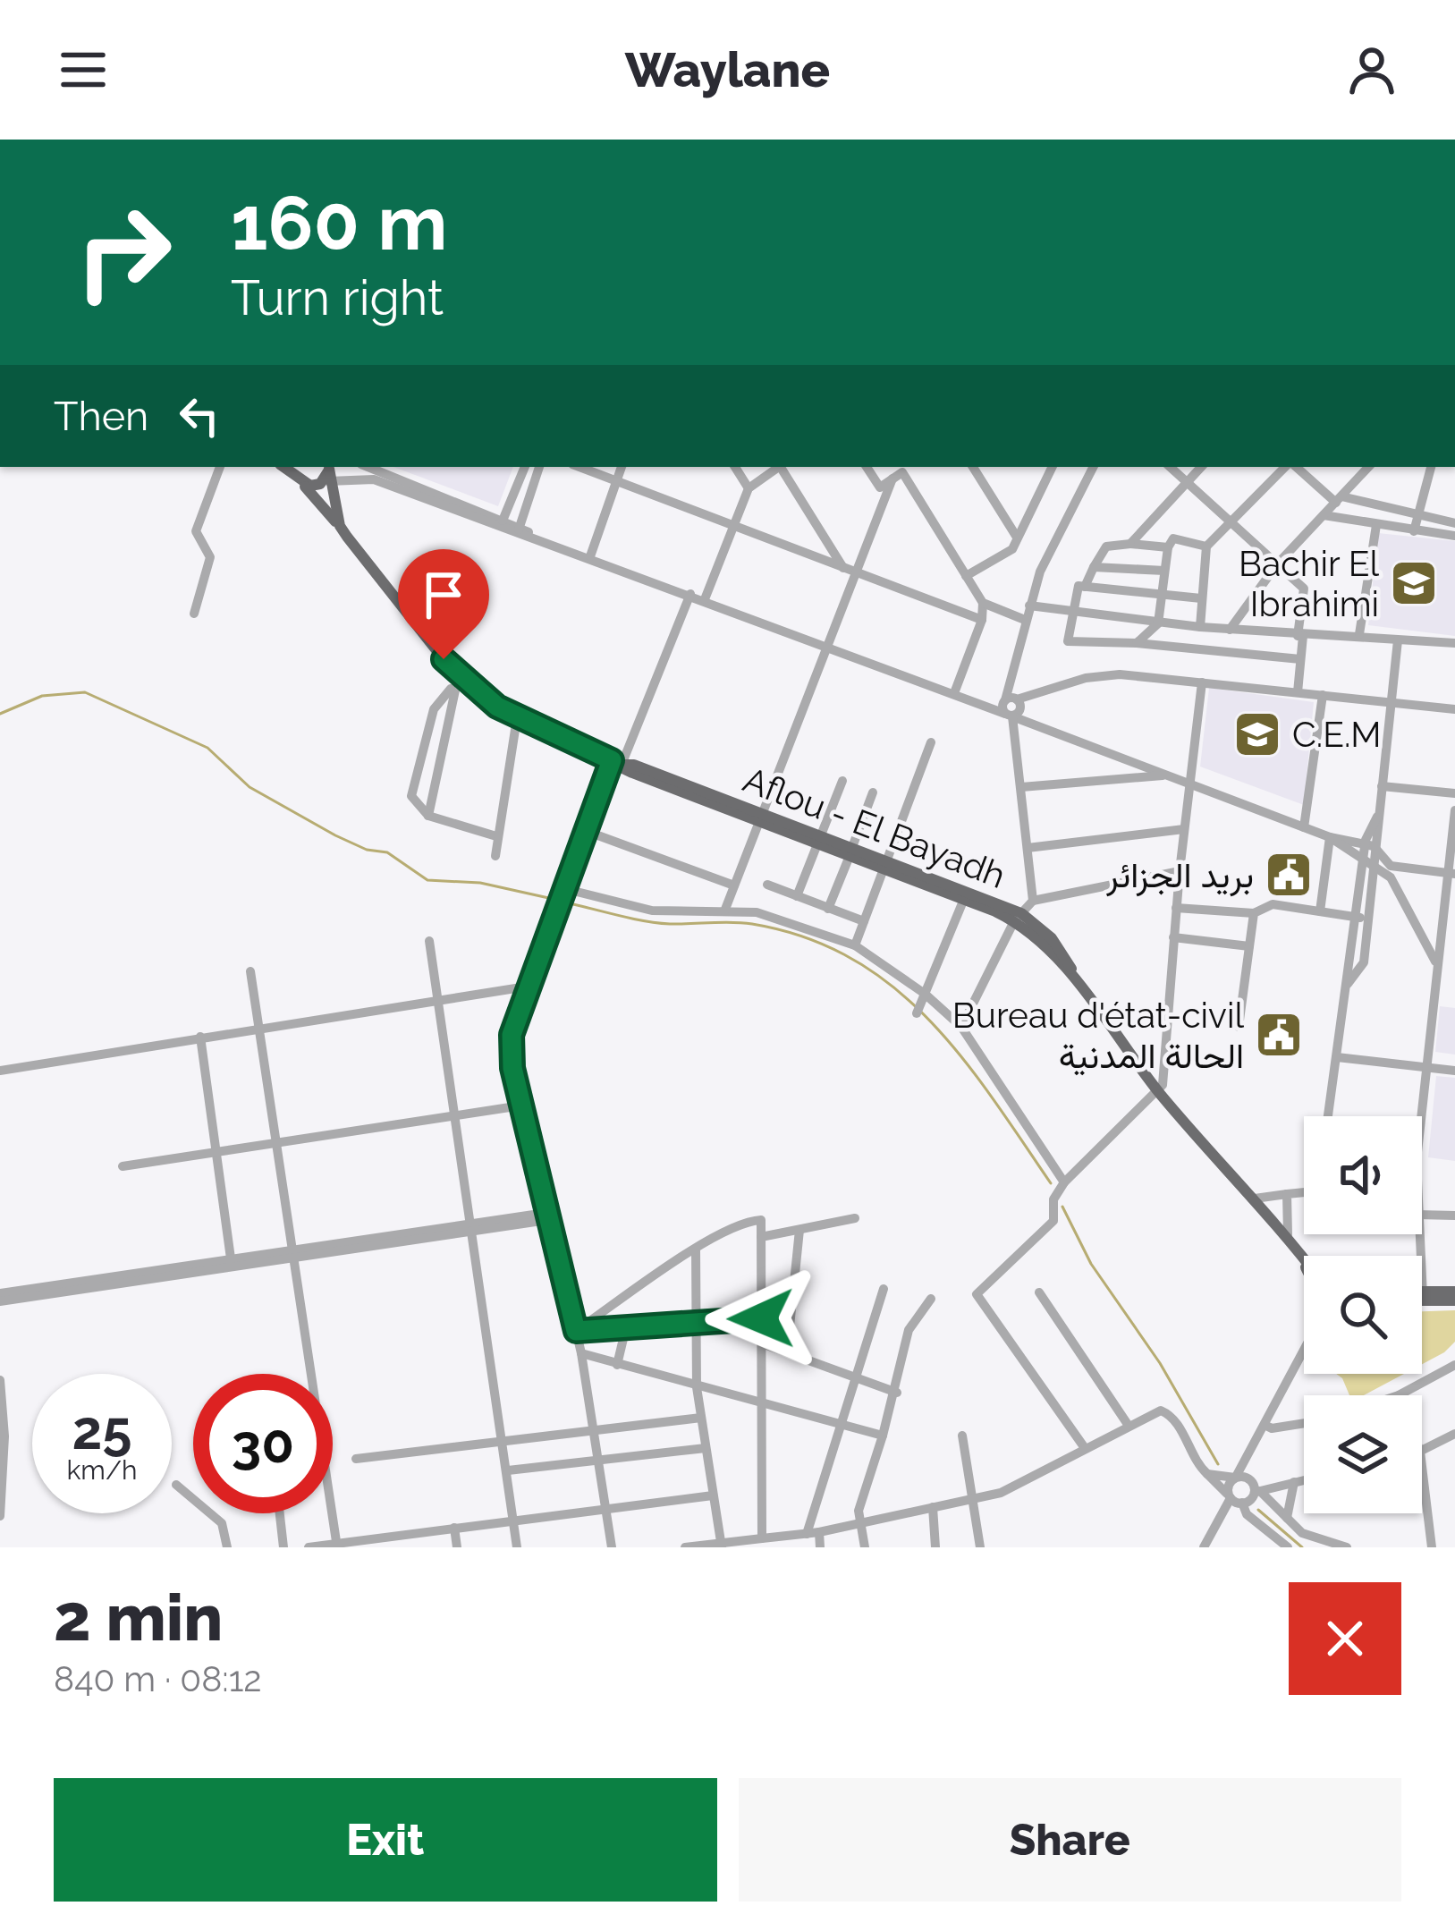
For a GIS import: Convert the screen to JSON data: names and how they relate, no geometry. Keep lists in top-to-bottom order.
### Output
{
  "streets": {
    "main road": ["Aflou - El Bayadh"]
  },
  "places": {
    "school or university": ["Bachir El Ibrahimi", "C.E.M"],
    "public building": ["بريد الجزائر", "Bureau d'état-civil الحالة المدنية"]
  },
  "page": {
    "header": "Waylane",
    "turn": ["160 m", "Turn right"],
    "then": "Then",
    "speed": "25 km/h",
    "limit": "30",
    "heading": ["2 min", "840 m · 08:12"],
    "buttons": ["Exit", "Share"]
  }
}
